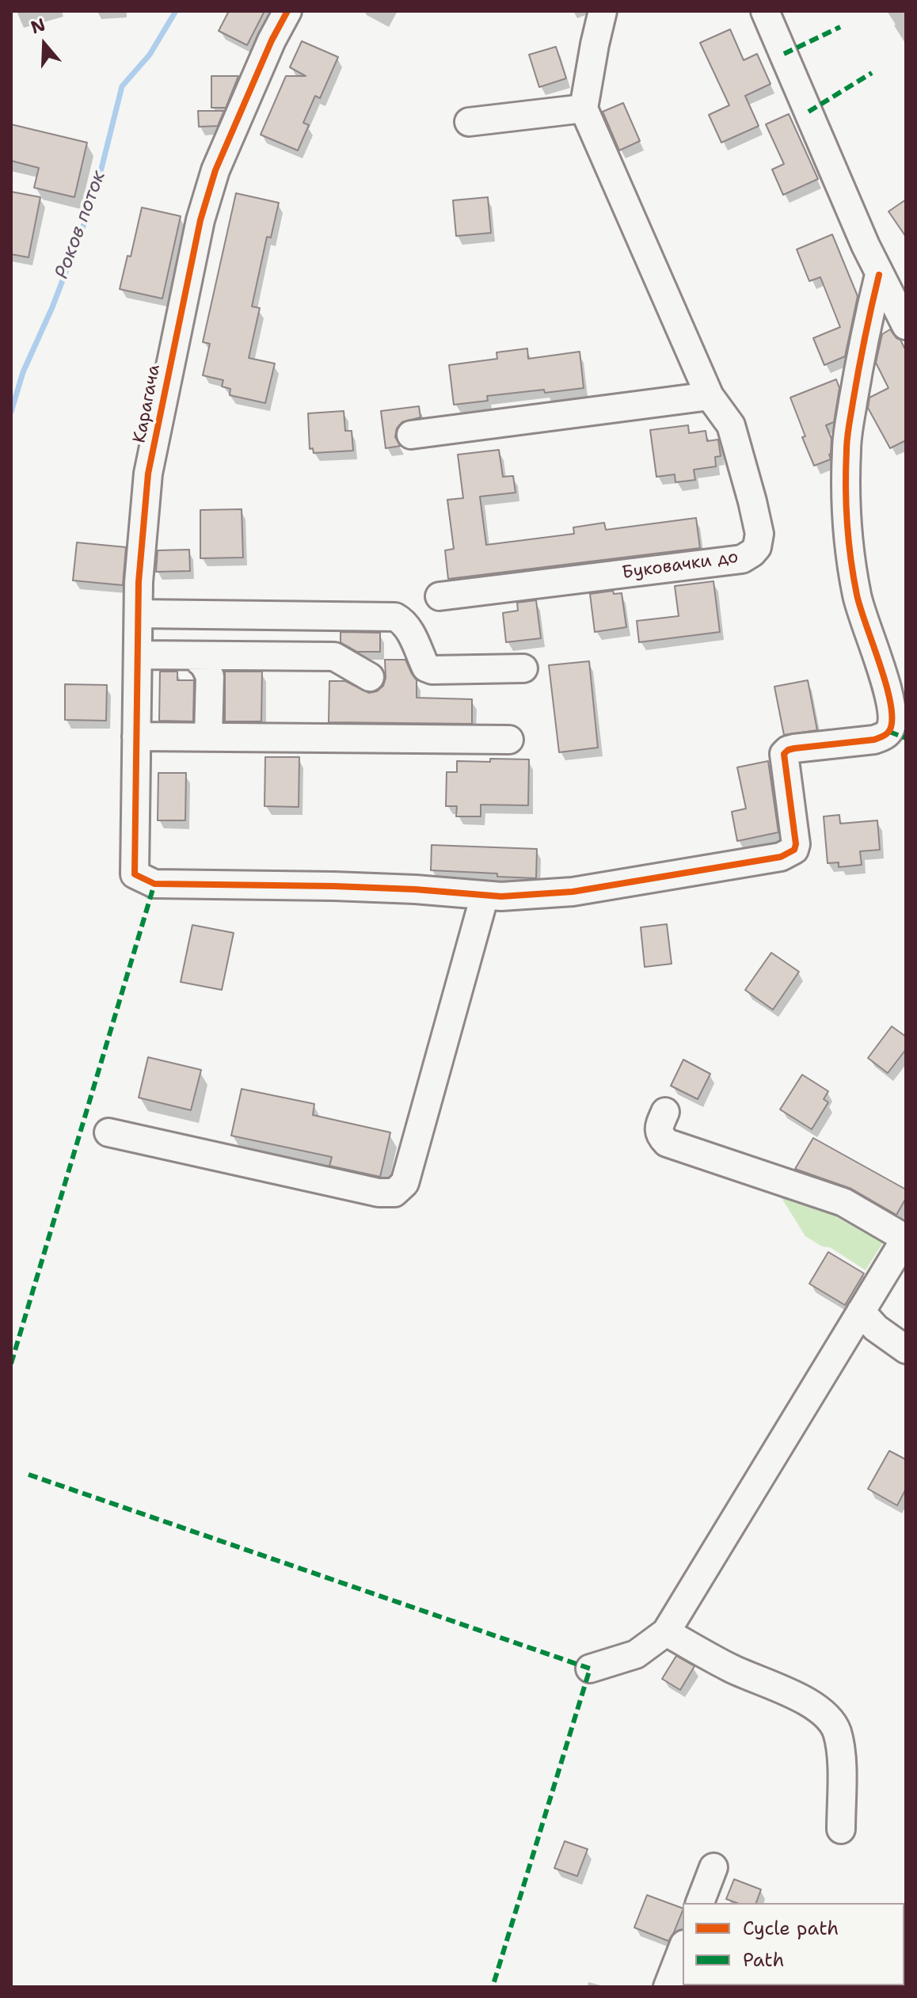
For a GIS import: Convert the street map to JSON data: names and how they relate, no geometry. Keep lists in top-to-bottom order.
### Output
{
  "streets": {
    "street": ["Карагача", "Буковачки до"]
  },
  "water": ["Роков поток"],
  "legend": ["Cycle path", "Path"],
  "north": "top"
}
